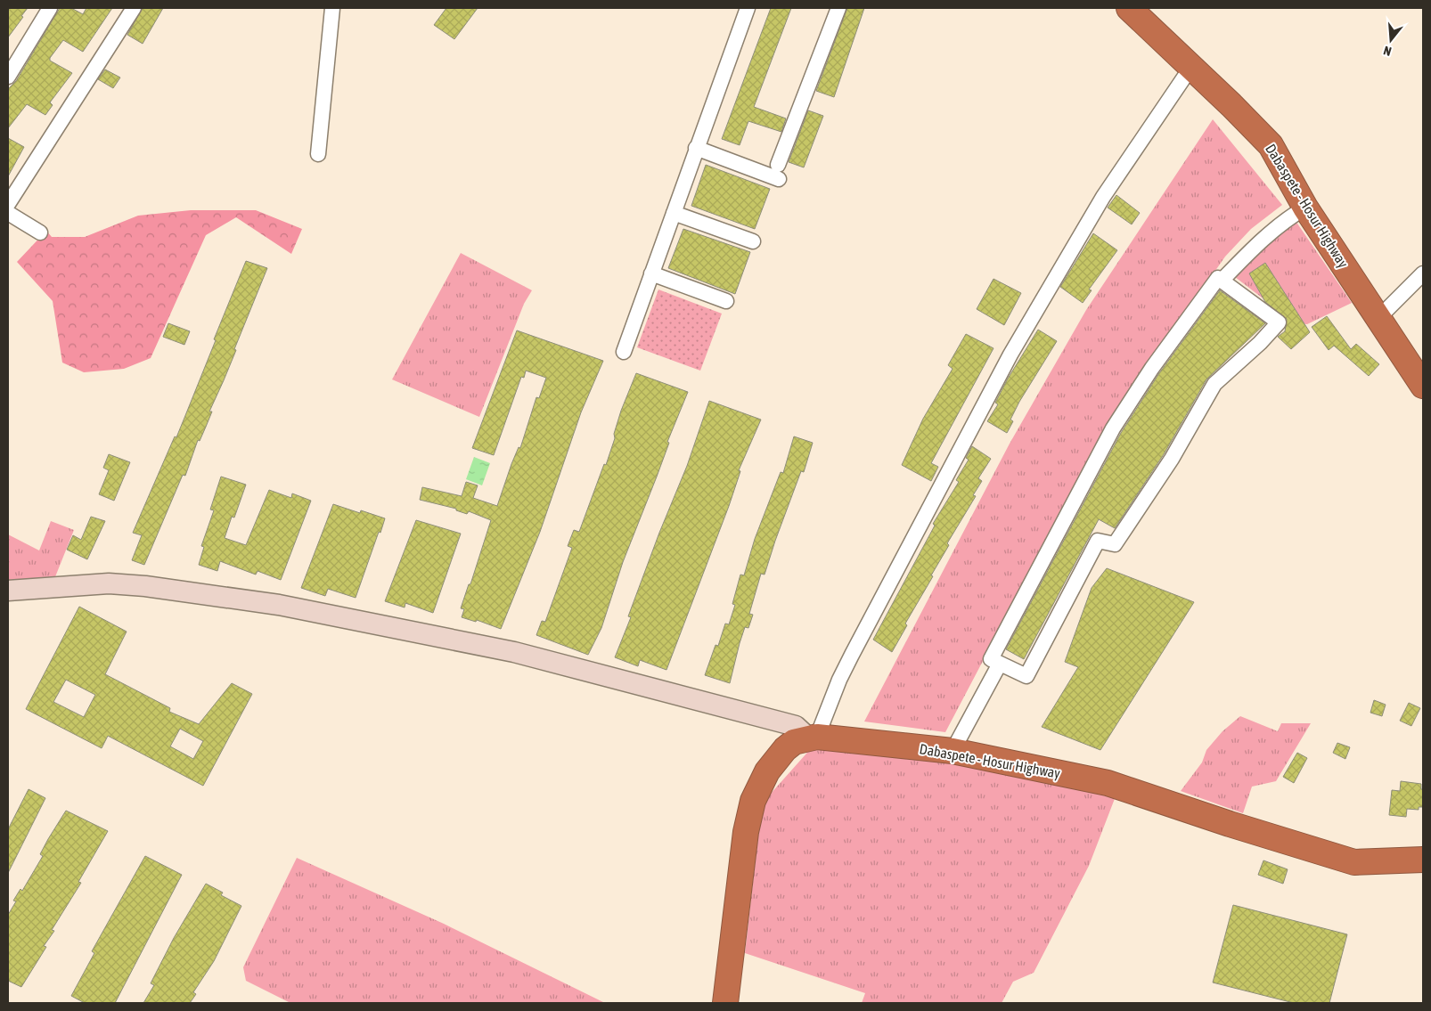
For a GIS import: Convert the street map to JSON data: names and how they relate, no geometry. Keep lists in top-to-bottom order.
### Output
{
  "streets": {
    "highway": ["Dabaspete - Hosur Highway"]
  },
  "north": "bottom"
}
